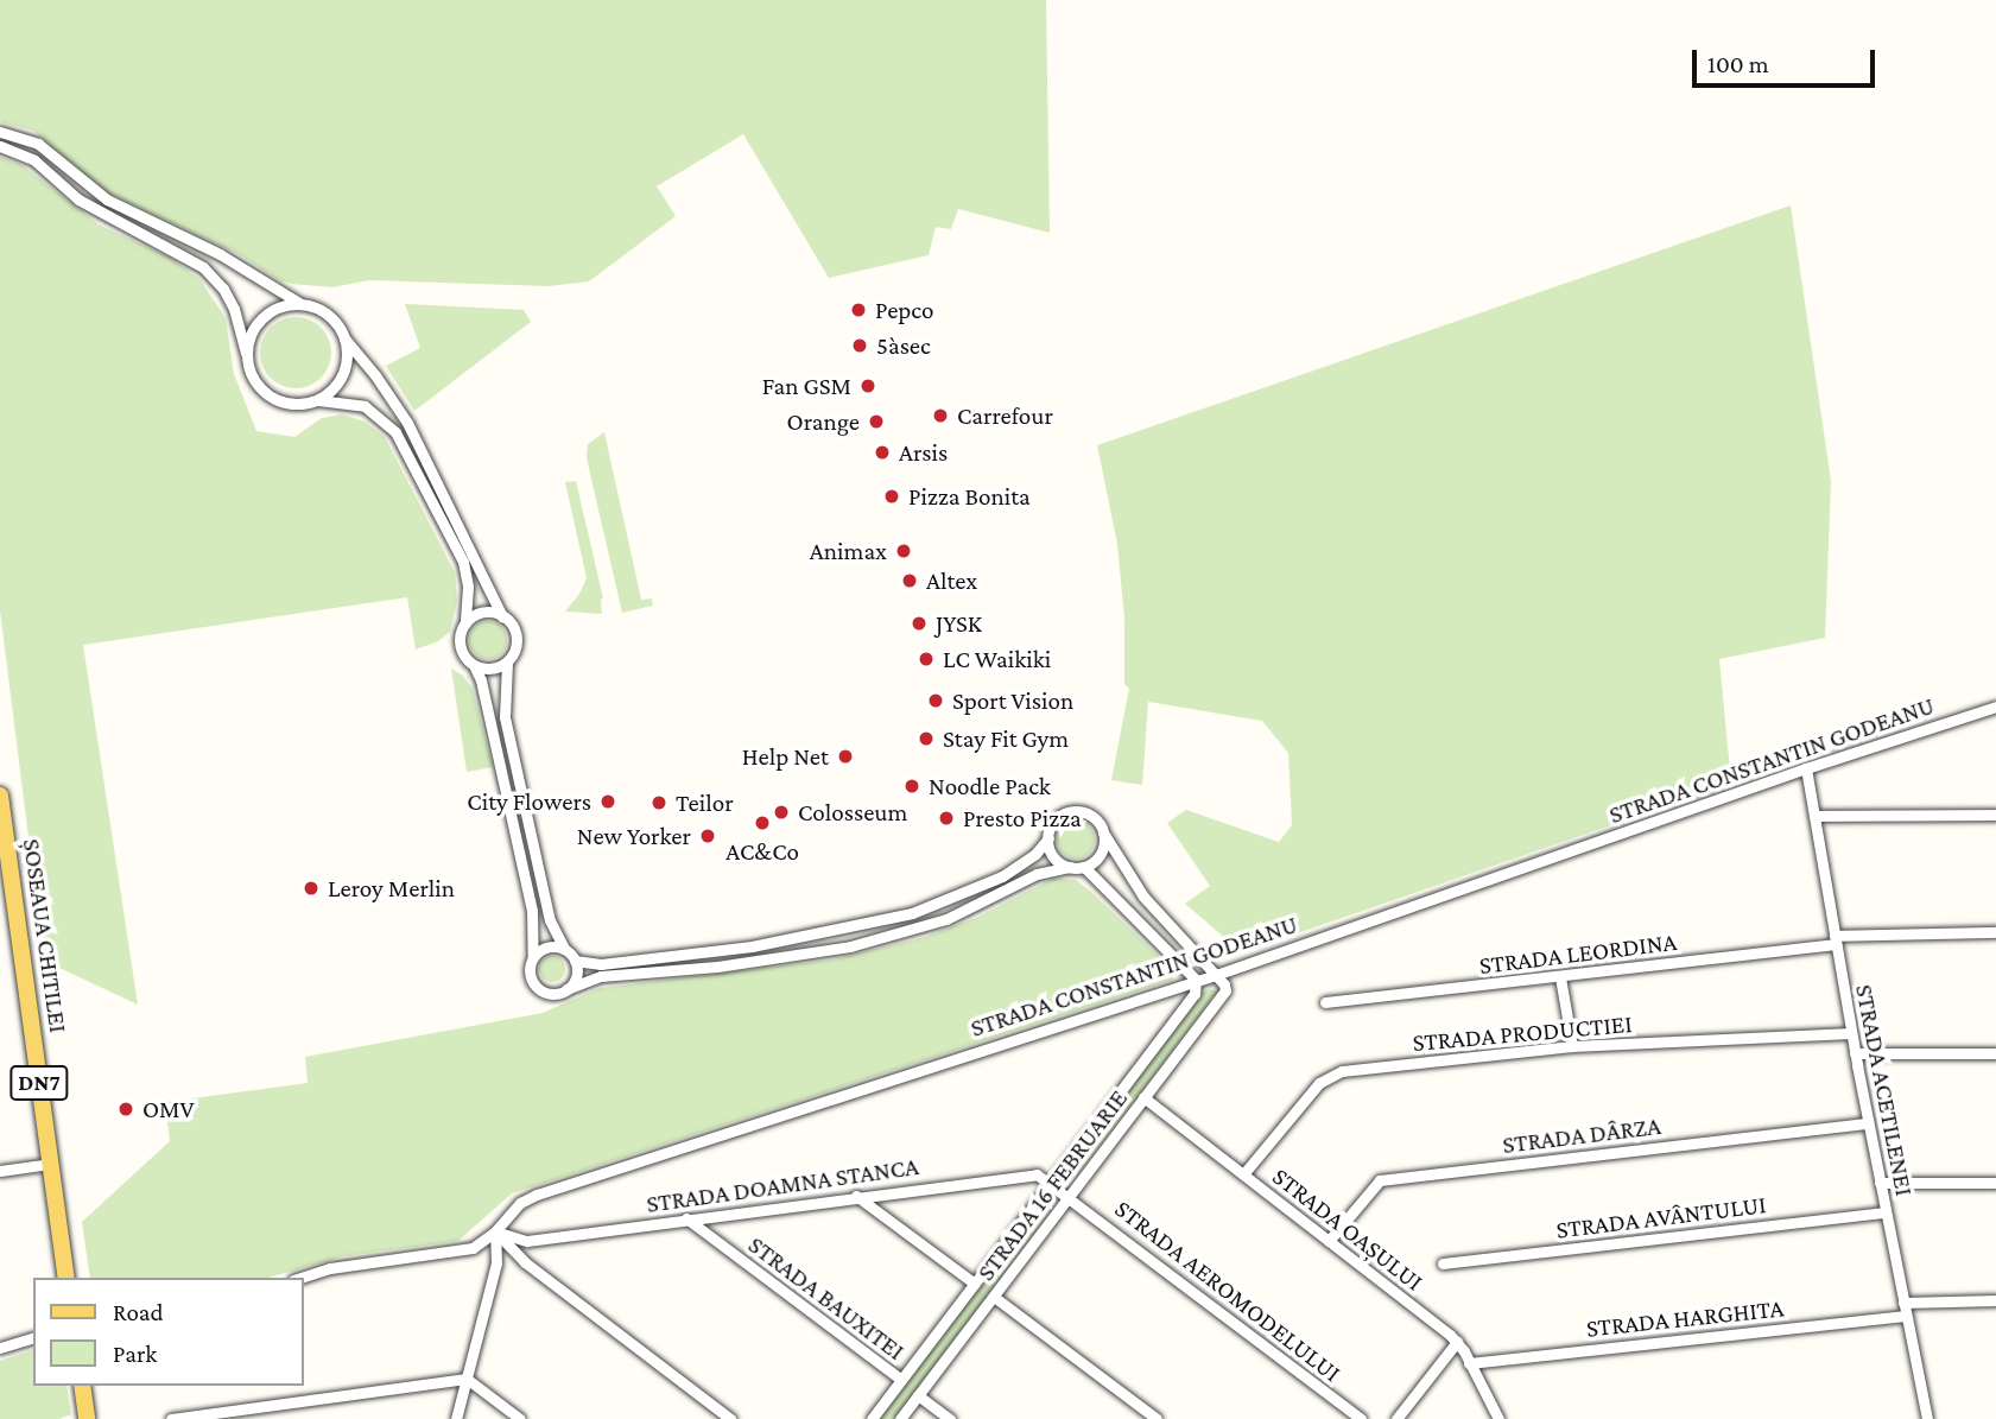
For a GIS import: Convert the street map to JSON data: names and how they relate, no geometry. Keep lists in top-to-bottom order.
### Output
{
  "streets": {
    "main road": ["ȘOSEAUA CHITILEI", "DN7"],
    "street": [
      "STRADA CONSTANTIN GODEANU",
      "STRADA LEORDINA",
      "STRADA PRODUCTIEI",
      "STRADA ACETILENEI",
      "STRADA DÂRZA",
      "STRADA DOAMNA STANCA",
      "STRADA 16 FEBRUARIE",
      "STRADA AVÂNTULUI",
      "STRADA OAȘULUI",
      "STRADA AEROMODELULUI",
      "STRADA BAUXITEI",
      "STRADA HARGHITA"
    ]
  },
  "crossings": [
    ["STRADA CONSTANTIN GODEANU", "STRADA ACETILENEI"],
    ["STRADA CONSTANTIN GODEANU", "STRADA DOAMNA STANCA"],
    ["STRADA CONSTANTIN GODEANU", "STRADA 16 FEBRUARIE"],
    ["STRADA LEORDINA", "STRADA ACETILENEI"],
    ["STRADA PRODUCTIEI", "STRADA ACETILENEI"],
    ["STRADA PRODUCTIEI", "STRADA OAȘULUI"],
    ["STRADA ACETILENEI", "STRADA DÂRZA"],
    ["STRADA ACETILENEI", "STRADA AVÂNTULUI"],
    ["STRADA ACETILENEI", "STRADA HARGHITA"],
    ["STRADA DÂRZA", "STRADA OAȘULUI"],
    ["STRADA DOAMNA STANCA", "STRADA 16 FEBRUARIE"],
    ["STRADA DOAMNA STANCA", "STRADA BAUXITEI"],
    ["STRADA 16 FEBRUARIE", "STRADA OAȘULUI"],
    ["STRADA 16 FEBRUARIE", "STRADA AEROMODELULUI"],
    ["STRADA 16 FEBRUARIE", "STRADA BAUXITEI"],
    ["STRADA OAȘULUI", "STRADA HARGHITA"]
  ],
  "places": [
    "Pepco",
    "5àsec",
    "Fan GSM",
    "Carrefour",
    "Orange",
    "Arsis",
    "Pizza Bonita",
    "Animax",
    "Altex",
    "JYSK",
    "LC Waikiki",
    "Sport Vision",
    "Stay Fit Gym",
    "Help Net",
    "Noodle Pack",
    "City Flowers",
    "Teilor",
    "Colosseum",
    "Presto Pizza",
    "AC&Co",
    "New Yorker",
    "Leroy Merlin",
    "OMV"
  ],
  "legend": ["Road", "Park"],
  "scale_bar": "100 m"
}
